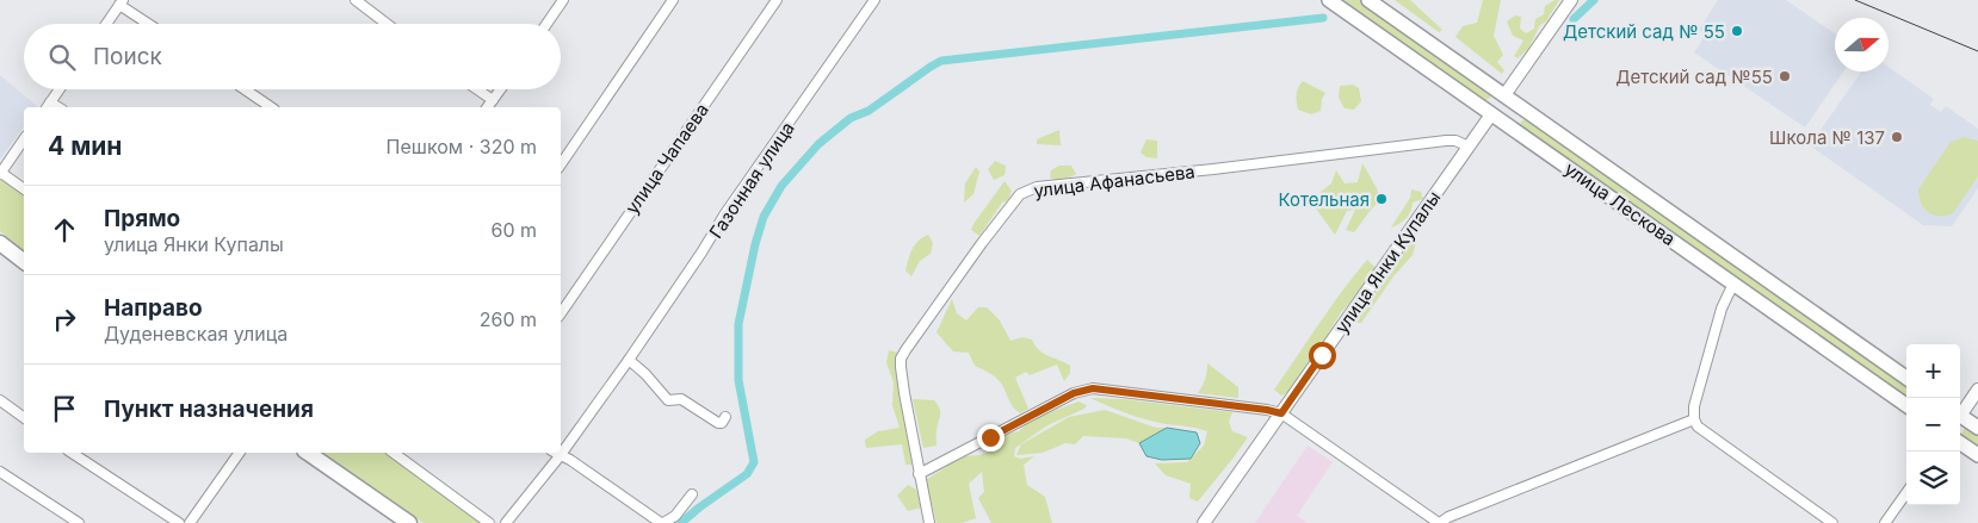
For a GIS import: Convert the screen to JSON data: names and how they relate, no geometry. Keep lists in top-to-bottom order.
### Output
{
  "streets": {
    "main road": ["улица Лескова", "улица Янки Купалы"],
    "street": ["улица Чапаева", "Газонная улица", "улица Афанасьева"]
  },
  "crossings": [
    ["улица Афанасьева", "улица Янки Купалы"],
    ["улица Лескова", "улица Янки Купалы"]
  ],
  "places": [
    "Детский сад № 55",
    "Детский сад №55",
    "Школа № 137",
    "Котельная"
  ],
  "north": "right",
  "page": {
    "search": "Поиск",
    "heading": ["4 мин", "Пешком · 320 m"],
    "list": [
      ["Прямо", "улица Янки Купалы", "60 m"],
      ["Направо", "Дуденевская улица", "260 m"],
      "Пункт назначения"
    ],
    "map_buttons": ["+", "−"]
  }
}
